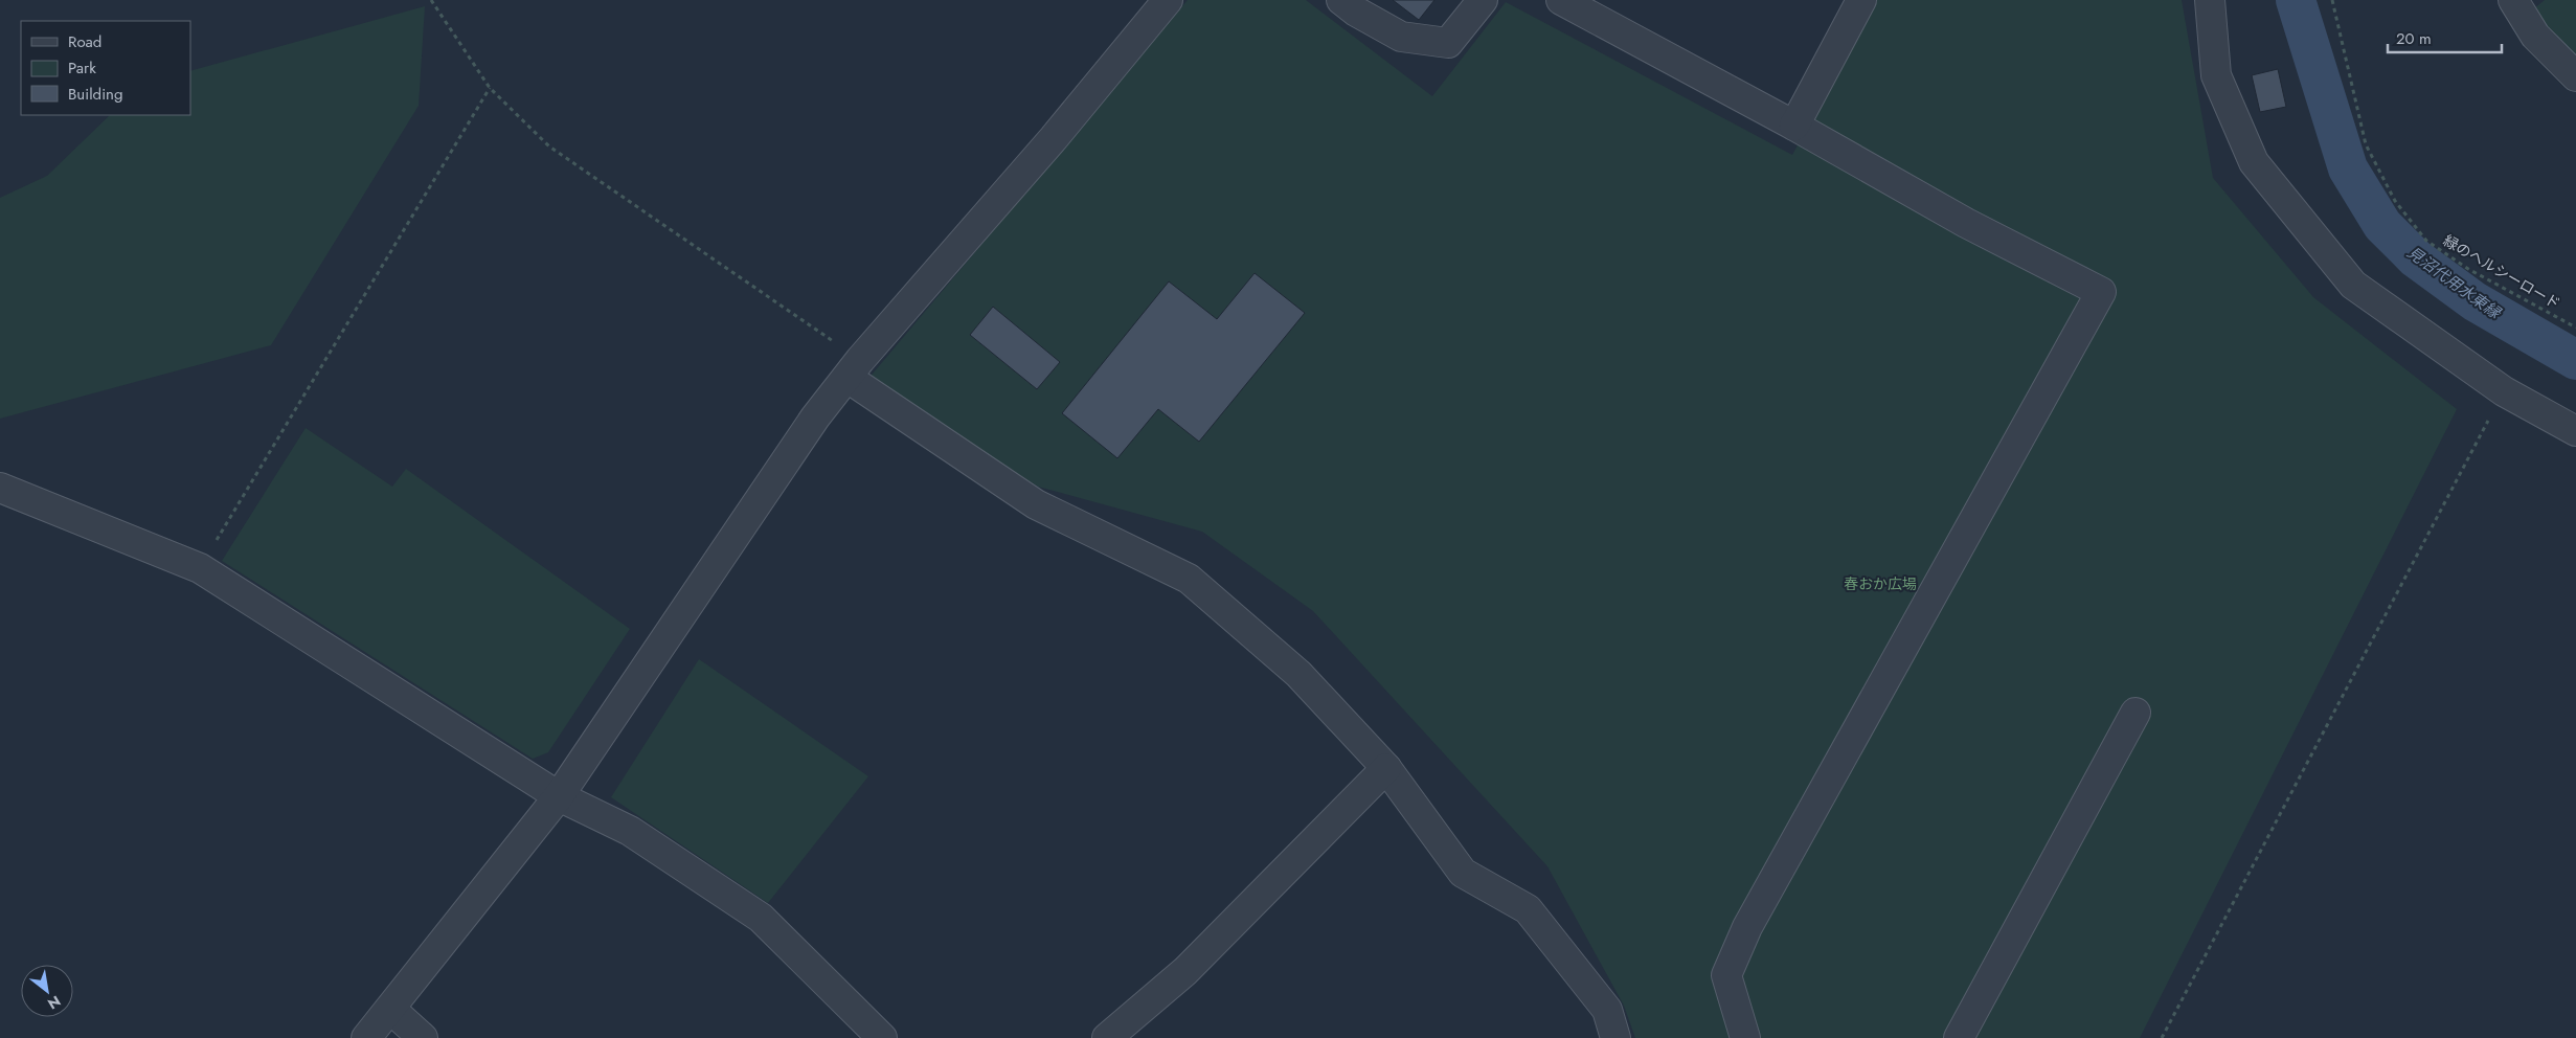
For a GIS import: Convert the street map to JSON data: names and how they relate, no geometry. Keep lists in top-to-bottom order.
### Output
{
  "streets": {
    "path": ["緑のヘルシーロード"]
  },
  "water": ["見沼代用水東縁"],
  "parks": ["春おか広場"],
  "legend": ["Road", "Park", "Building"],
  "scale_bar": "20 m",
  "north": "bottom right"
}
